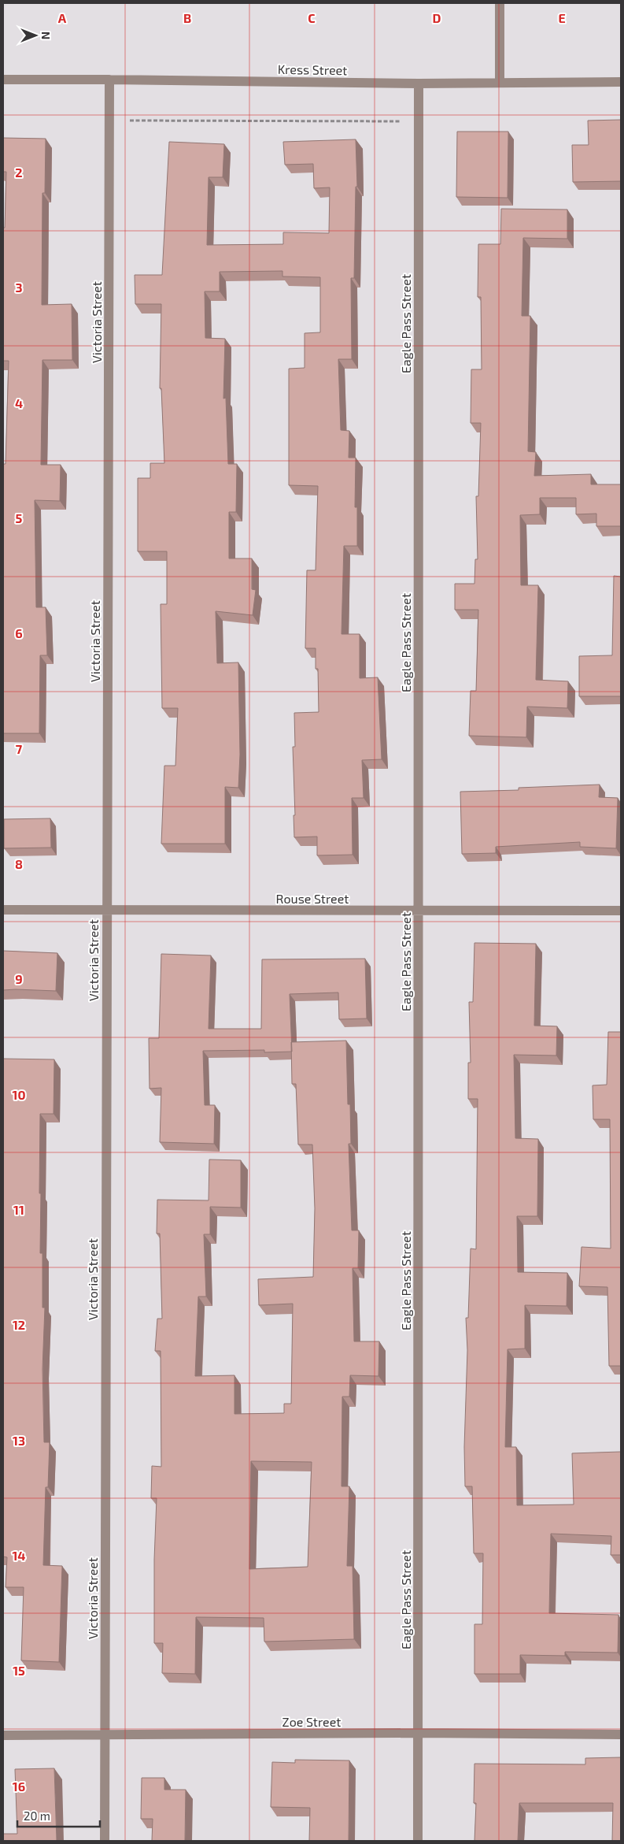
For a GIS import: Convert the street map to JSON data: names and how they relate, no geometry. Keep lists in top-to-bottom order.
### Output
{
  "streets": {
    "street": [
      "Kress Street",
      "Victoria Street",
      "Eagle Pass Street",
      "Rouse Street",
      "Zoe Street"
    ]
  },
  "crossings": [
    ["Kress Street", "Victoria Street"],
    ["Kress Street", "Eagle Pass Street"],
    ["Victoria Street", "Rouse Street"],
    ["Victoria Street", "Zoe Street"],
    ["Eagle Pass Street", "Rouse Street"],
    ["Eagle Pass Street", "Zoe Street"]
  ],
  "scale_bar": "20 m",
  "north": "right",
  "grid": {
    "columns": [
      "A",
      "B",
      "C",
      "D",
      "E"
    ],
    "rows": [
      "2",
      "3",
      "4",
      "5",
      "6",
      "7",
      "8",
      "9",
      "10",
      "11",
      "12",
      "13",
      "14",
      "15",
      "16"
    ]
  }
}
